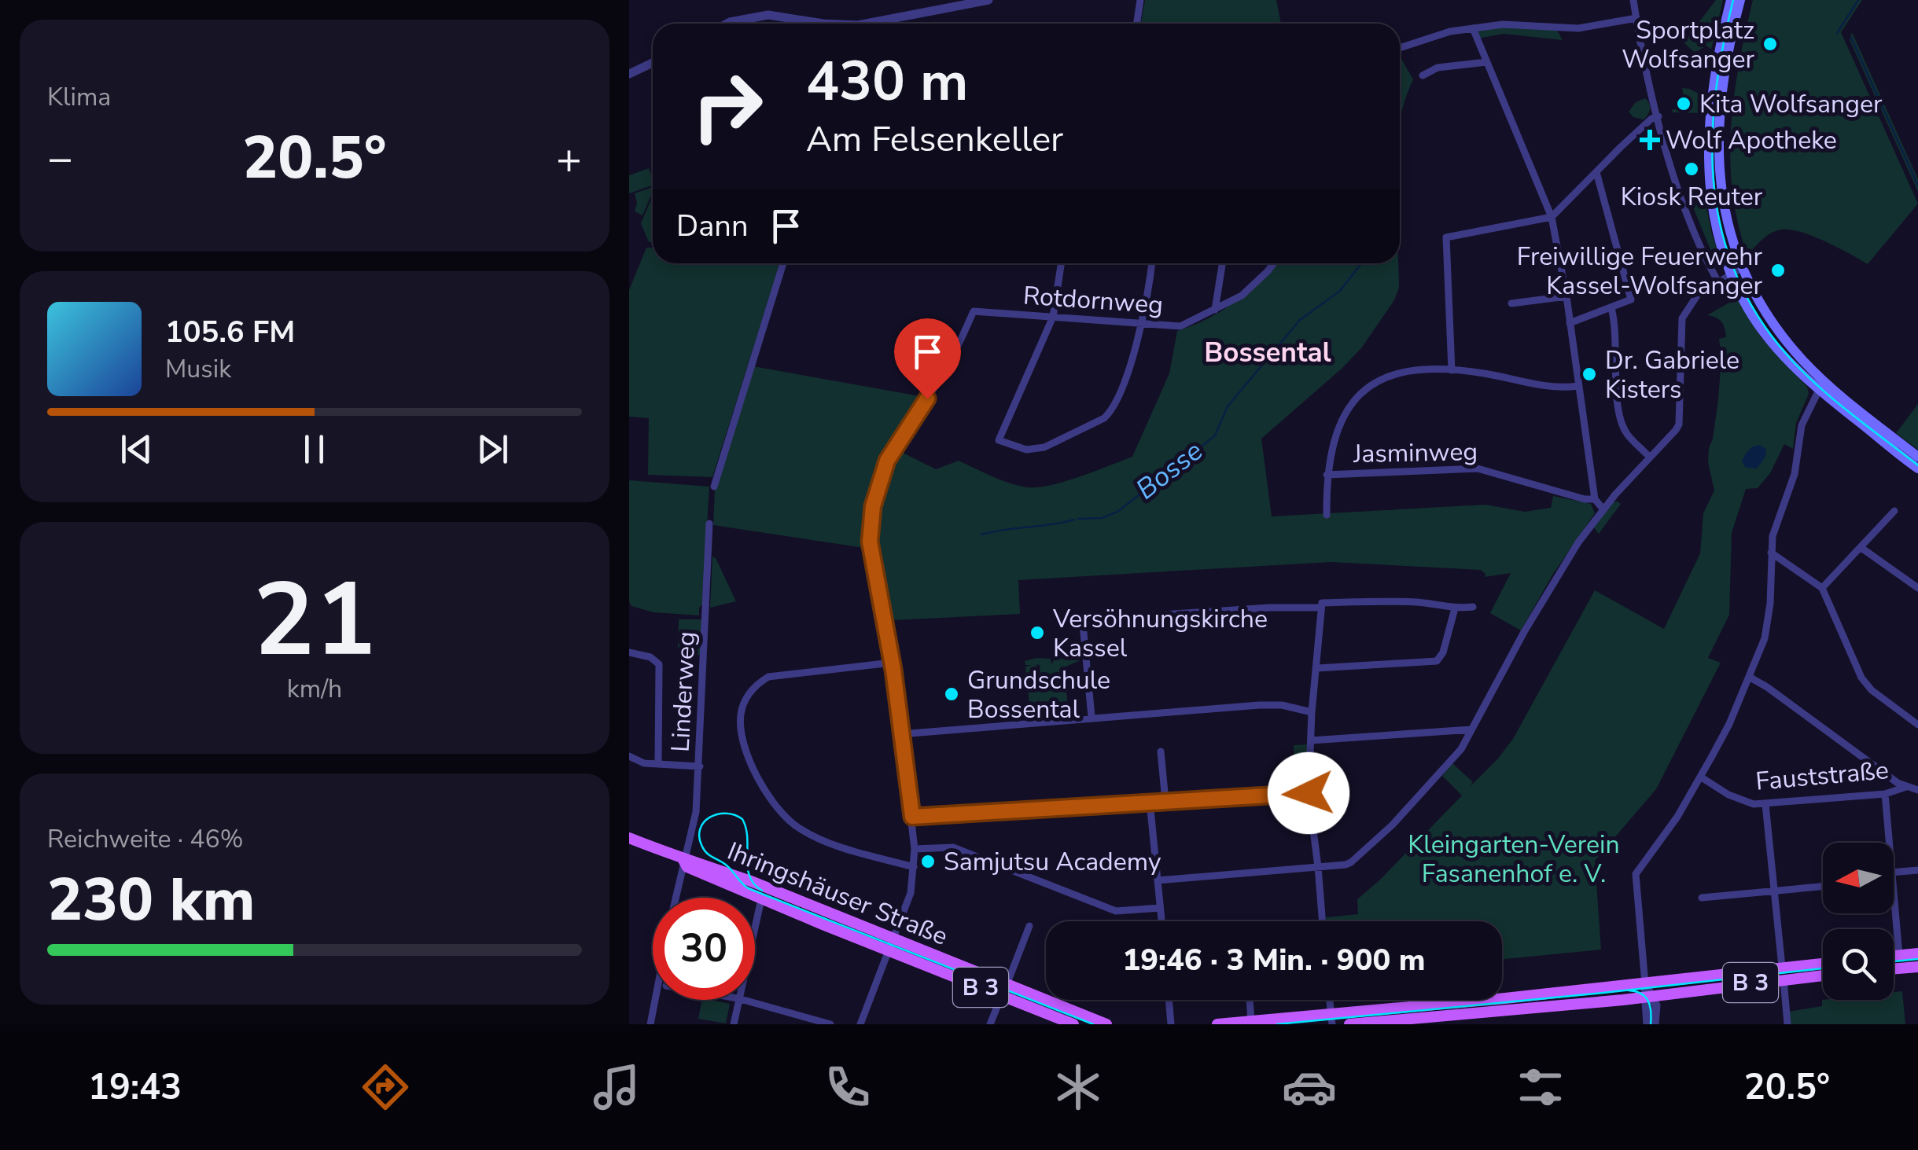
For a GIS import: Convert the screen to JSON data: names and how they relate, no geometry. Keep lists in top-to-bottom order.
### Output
{
  "streets": {
    "main road": ["Ihringshäuser Straße", "B 3"],
    "street": [
      "Rotdornweg",
      "Jasminweg",
      "Linderweg",
      "Fauststraße"
    ]
  },
  "crossings": [
    ["Linderweg", "Ihringshäuser Straße"]
  ],
  "districts": ["Bossental"],
  "water": ["Bosse"],
  "parks": ["Kleingarten-Verein Fasanenhof e. V."],
  "places": {
    "other": [
      "Sportplatz Wolfsanger",
      "Kita Wolfsanger",
      "Kiosk Reuter",
      "Freiwillige Feuerwehr Kassel-Wolfsanger",
      "Dr. Gabriele Kisters",
      "Versöhnungskirche Kassel",
      "Grundschule Bossental",
      "Samjutsu Academy"
    ],
    "health": ["Wolf Apotheke"]
  },
  "north": "left",
  "page": {
    "tile": [
      "Klima",
      ["21", "km/h"],
      ["Reichweite · 46%", "230 km"]
    ],
    "turn": ["430 m", "Am Felsenkeller"],
    "heat": ["−", "20.5°", "+"],
    "then": "Dann",
    "song": ["105.6 FM", "Musik"],
    "limit": "30",
    "trip": "19:46 · 3 Min. · 900 m",
    "tabs": ["19:43", "20.5°"]
  }
}
